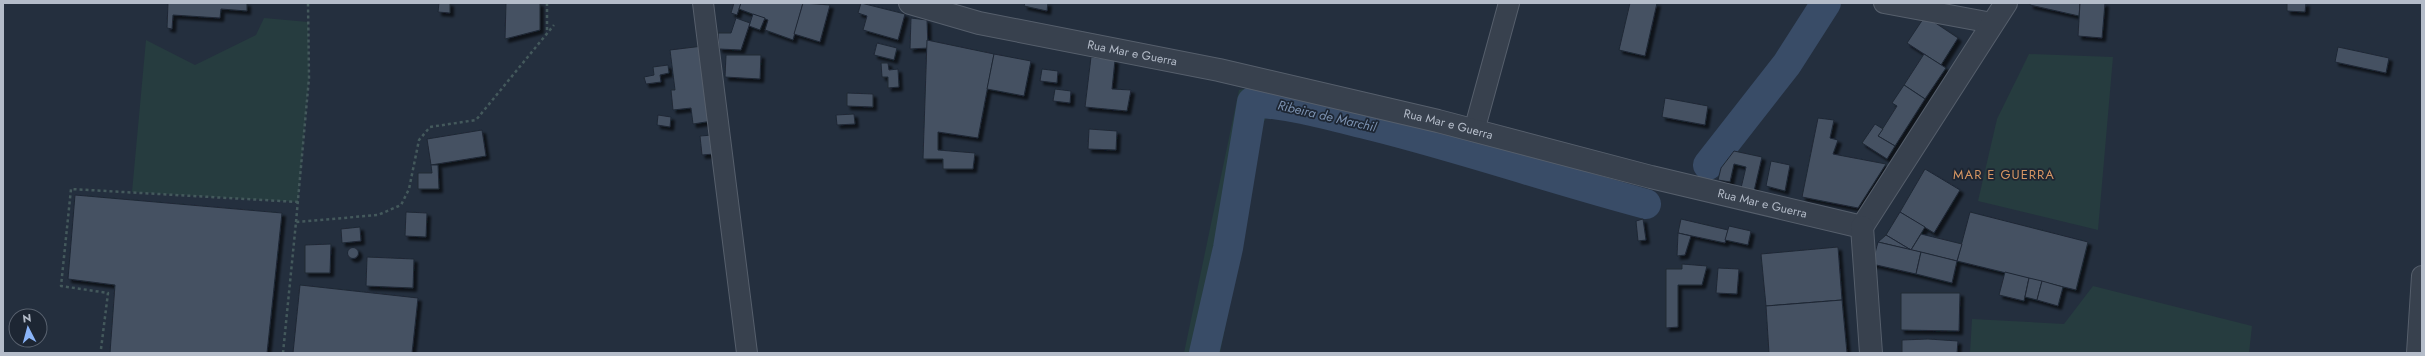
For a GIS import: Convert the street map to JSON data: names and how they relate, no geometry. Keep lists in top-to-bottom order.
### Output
{
  "streets": {
    "street": ["Rua Mar e Guerra"]
  },
  "districts": ["MAR E GUERRA"],
  "water": ["Ribeira de Marchil"],
  "north": "top"
}
